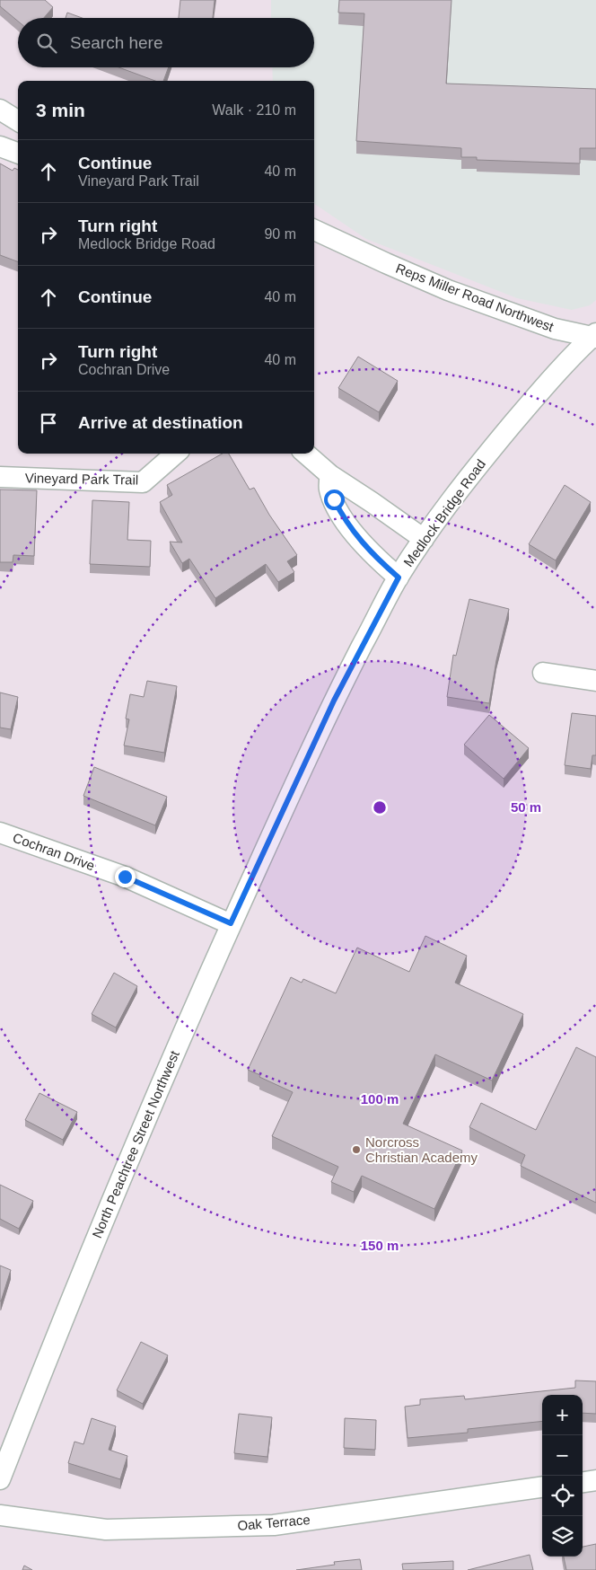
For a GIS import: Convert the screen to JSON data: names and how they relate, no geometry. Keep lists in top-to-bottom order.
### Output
{
  "streets": {
    "street": [
      "Reps Miller Road Northwest",
      "Vineyard Park Trail",
      "Medlock Bridge Road",
      "Cochran Drive",
      "North Peachtree Street Northwest",
      "Oak Terrace"
    ]
  },
  "crossings": [
    ["Reps Miller Road Northwest", "Medlock Bridge Road"],
    ["Medlock Bridge Road", "North Peachtree Street Northwest"],
    ["Cochran Drive", "North Peachtree Street Northwest"]
  ],
  "places": ["Norcross Christian Academy"],
  "page": {
    "search": "Search here",
    "heading": ["3 min", "Walk · 210 m"],
    "list": [
      ["Continue", "Vineyard Park Trail", "40 m"],
      ["Turn right", "Medlock Bridge Road", "90 m"],
      ["Continue", "40 m"],
      ["Turn right", "Cochran Drive", "40 m"],
      "Arrive at destination"
    ],
    "map_buttons": ["+", "−"]
  },
  "rings": ["50 m", "100 m", "150 m"]
}
